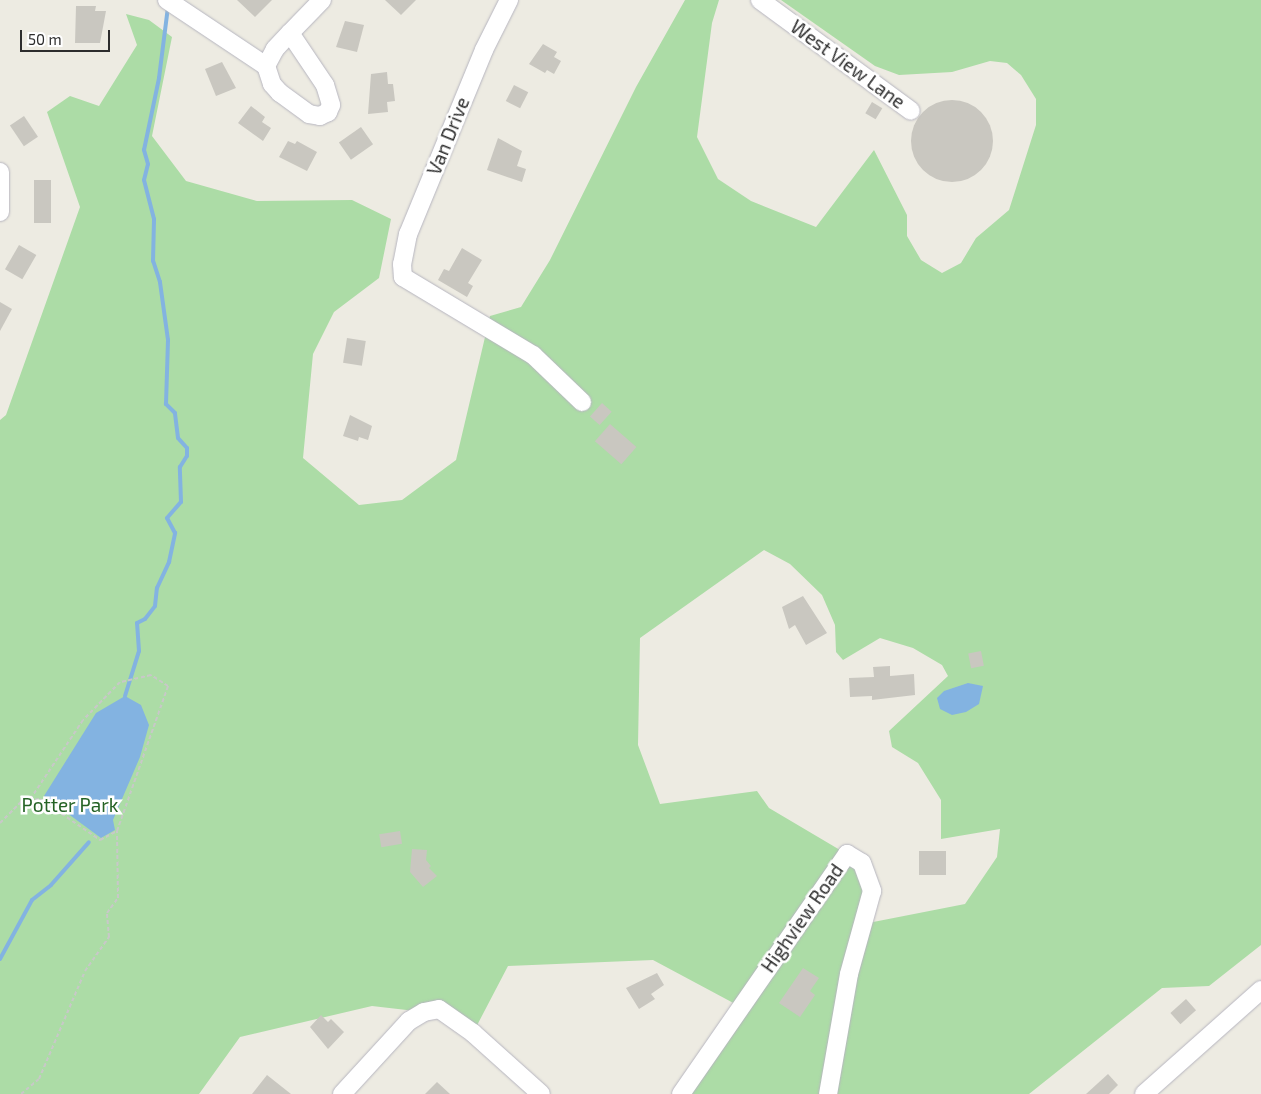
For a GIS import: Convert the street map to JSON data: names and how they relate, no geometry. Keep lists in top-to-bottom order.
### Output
{
  "streets": {
    "street": ["West View Lane", "Van Drive", "Highview Road"]
  },
  "parks": ["Potter Park"],
  "scale_bar": "50 m"
}
